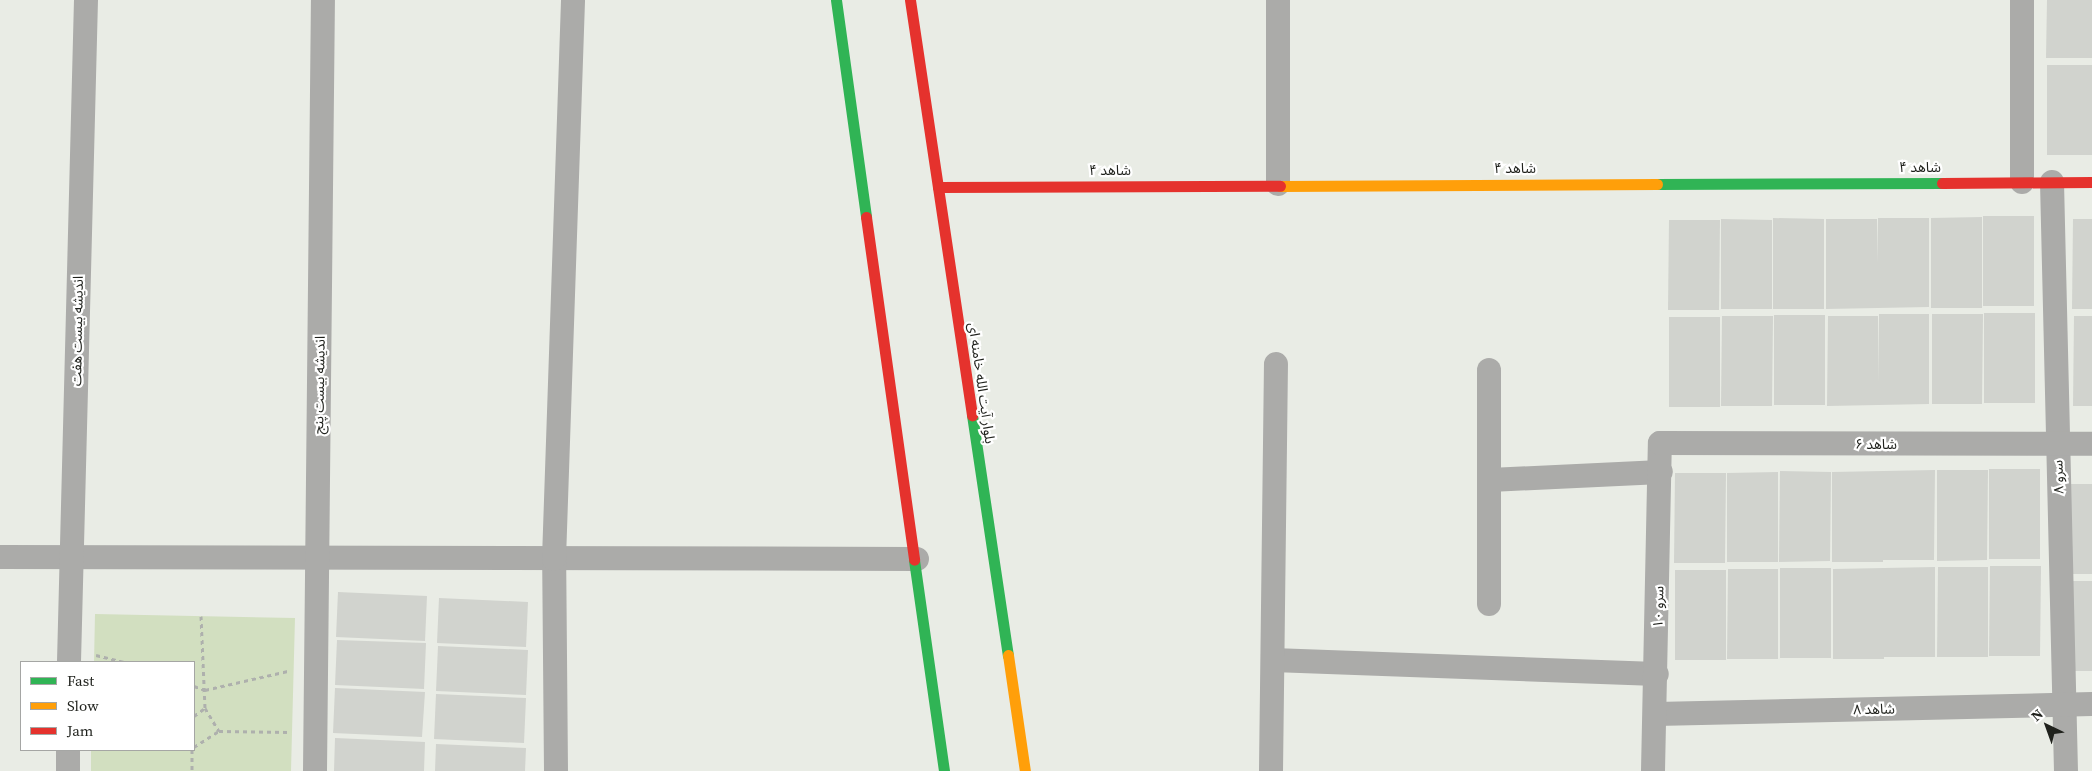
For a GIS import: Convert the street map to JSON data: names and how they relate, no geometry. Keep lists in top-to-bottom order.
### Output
{
  "streets": {
    "street": [
      "شاهد ۴",
      "اندیشه بیست هفت",
      "بلوار آیت الله خامنه ای",
      "اندیشه بیست پنج",
      "شاهد ۶",
      "سرو ۸",
      "سرو ۱۰",
      "شاهد ۸"
    ]
  },
  "crossings": [
    ["شاهد ۴", "بلوار آیت الله خامنه ای"],
    ["شاهد ۴", "سرو ۸"],
    ["شاهد ۶", "سرو ۸"],
    ["شاهد ۶", "سرو ۱۰"],
    ["سرو ۸", "شاهد ۸"],
    ["سرو ۱۰", "شاهد ۸"]
  ],
  "legend": ["Fast", "Slow", "Jam"],
  "north": "top left"
}
